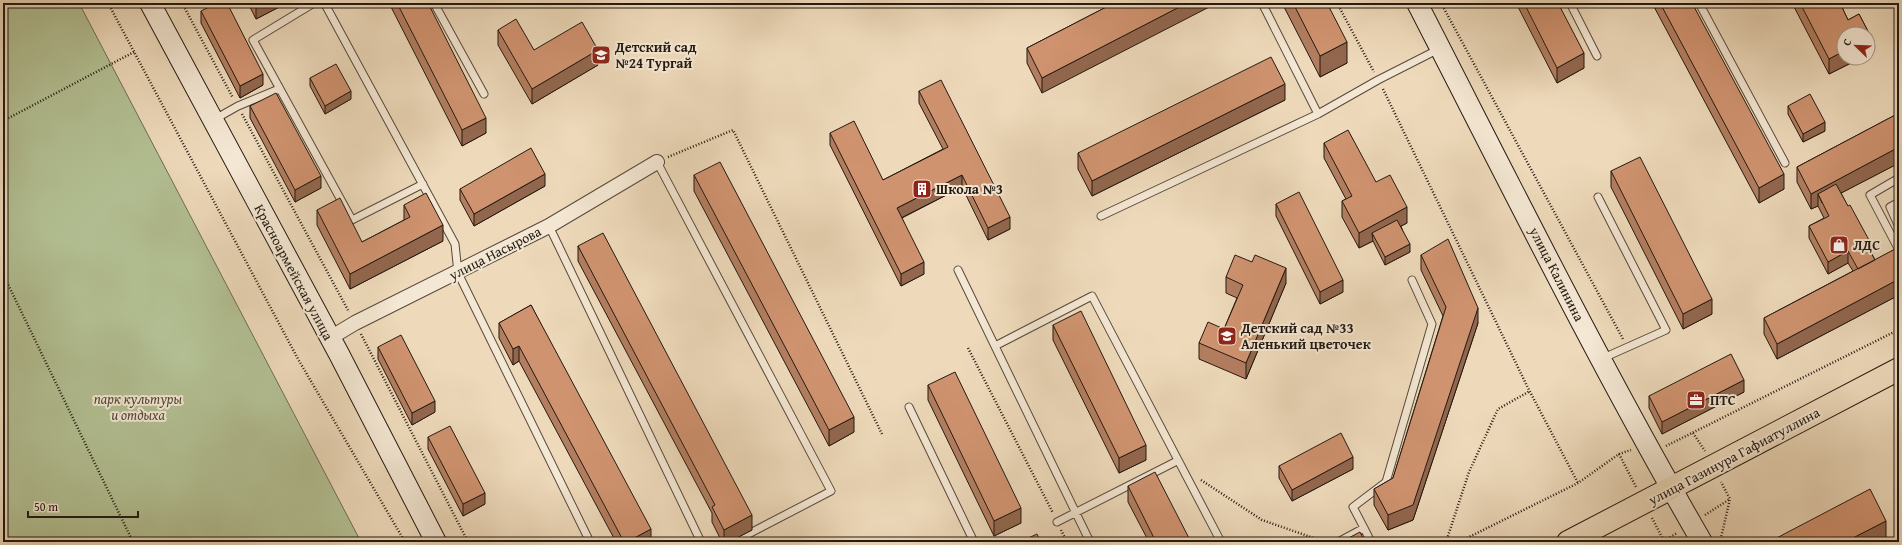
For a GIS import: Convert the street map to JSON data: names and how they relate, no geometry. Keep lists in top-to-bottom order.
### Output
{
  "streets": {
    "main road": ["улица Газинура Гафиатуллина"],
    "street": ["улица Насырова", "Красноармейская улица", "улица Калинина"]
  },
  "crossings": [
    ["улица Насырова", "Красноармейская улица"],
    ["улица Калинина", "улица Газинура Гафиатуллина"]
  ],
  "parks": ["парк культуры и отдыха"],
  "places": {
    "school or university": ["Детский сад №24 Тургай", "Детский сад №33 Аленький цветочек"],
    "building": ["Школа №3"],
    "shop": ["ЛДС"],
    "office": ["ПТС"]
  },
  "scale_bar": "50 m",
  "north": "top left"
}
